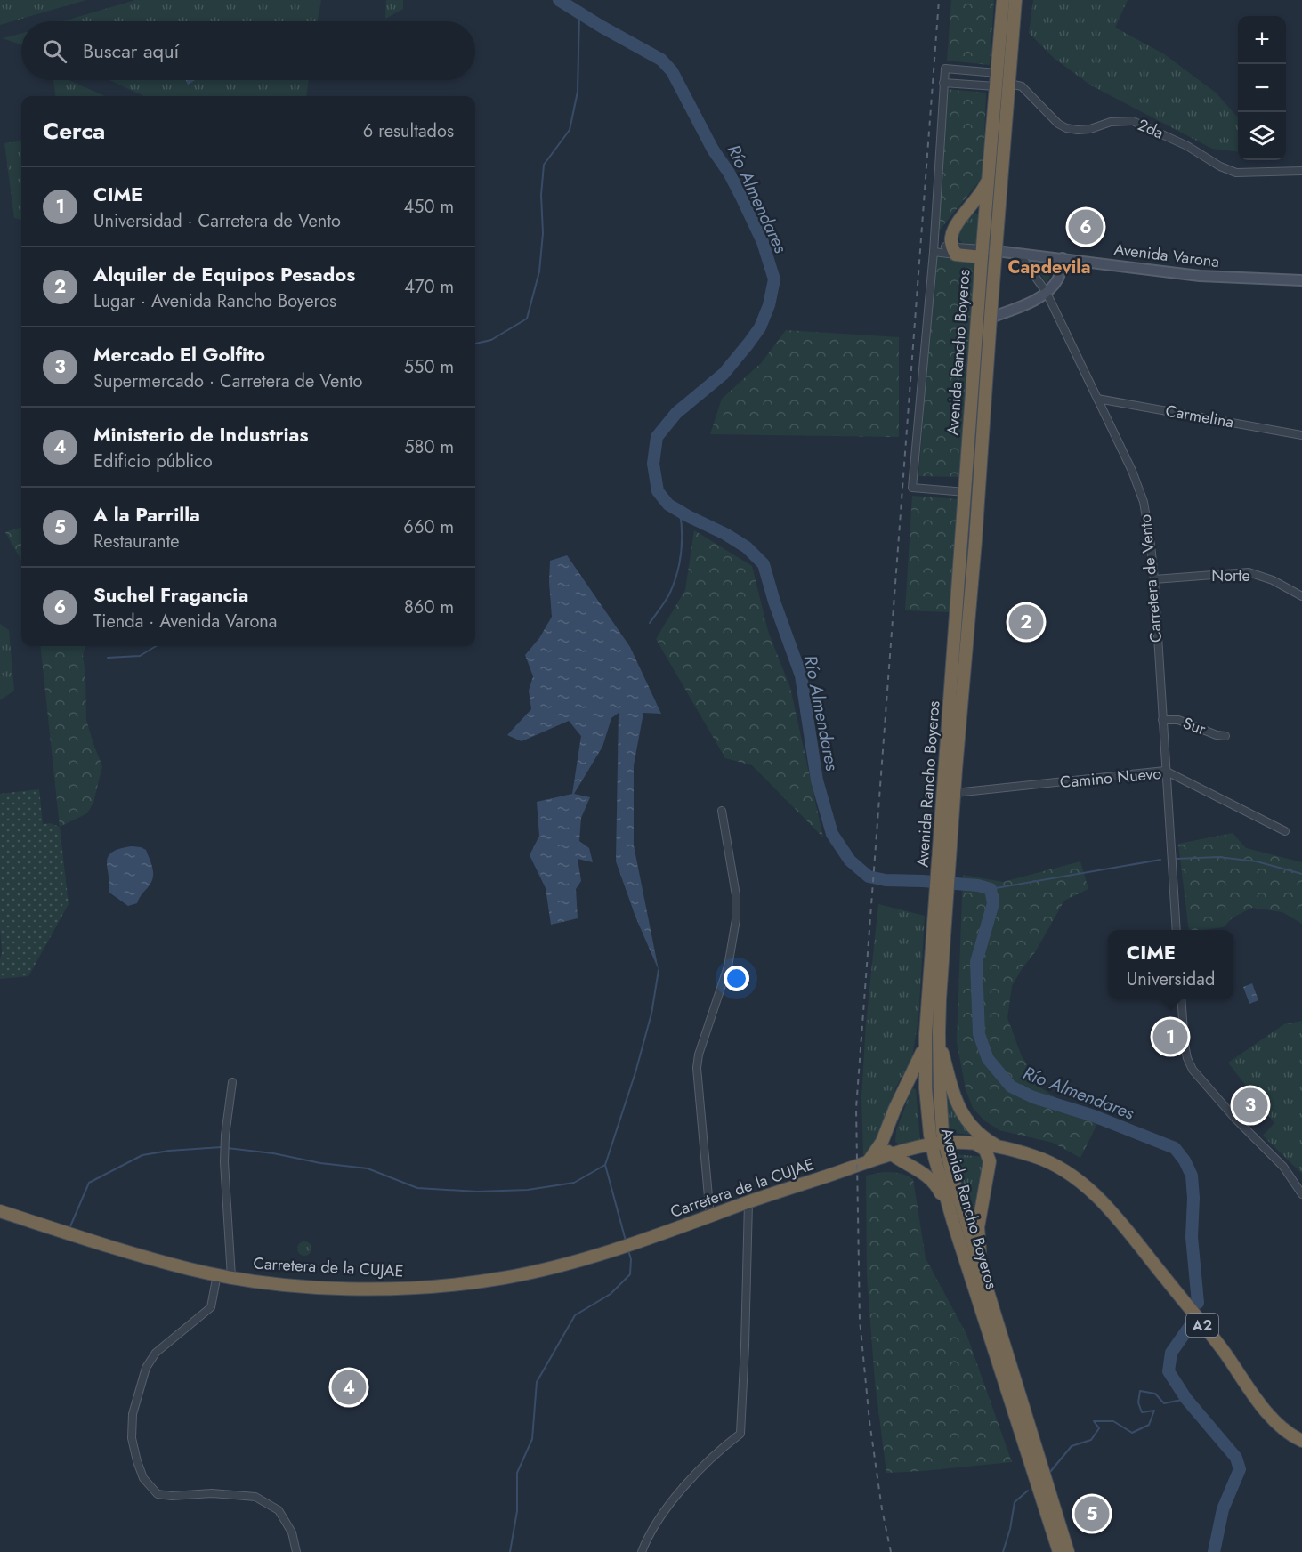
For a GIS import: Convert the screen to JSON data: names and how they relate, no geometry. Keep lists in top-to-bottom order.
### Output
{
  "streets": {
    "highway": ["Avenida Rancho Boyeros", "Carretera de la CUJAE", "A2"],
    "street": [
      "2da",
      "Avenida Varona",
      "Carmelina",
      "Norte",
      "Carretera de Vento",
      "Sur",
      "Camino Nuevo"
    ]
  },
  "crossings": [
    ["2da", "Avenida Rancho Boyeros"],
    ["Avenida Varona", "Avenida Rancho Boyeros"],
    ["Avenida Varona", "Carretera de Vento"],
    ["Avenida Rancho Boyeros", "Camino Nuevo"],
    ["Avenida Rancho Boyeros", "Carretera de la CUJAE"],
    ["Avenida Rancho Boyeros", "A2"],
    ["Carmelina", "Carretera de Vento"],
    ["Norte", "Carretera de Vento"],
    ["Carretera de Vento", "Sur"],
    ["Carretera de Vento", "Camino Nuevo"],
    ["Carretera de la CUJAE", "A2"]
  ],
  "districts": ["Capdevila"],
  "water": ["Río Almendares"],
  "page": {
    "map_buttons": ["+", "−"],
    "search": "Buscar aquí",
    "heading": ["Cerca", "6 resultados"],
    "list": [
      {
        "mark": "1",
        "name": "CIME",
        "note": "Universidad · Carretera de Vento",
        "value": "450 m"
      },
      {
        "mark": "2",
        "name": "Alquiler de Equipos Pesados",
        "note": "Lugar · Avenida Rancho Boyeros",
        "value": "470 m"
      },
      {
        "mark": "3",
        "name": "Mercado El Golfito",
        "note": "Supermercado · Carretera de Vento",
        "value": "550 m"
      },
      {
        "mark": "4",
        "name": "Ministerio de Industrias",
        "note": "Edificio público",
        "value": "580 m"
      },
      {
        "mark": "5",
        "name": "A la Parrilla",
        "note": "Restaurante",
        "value": "660 m"
      },
      {
        "mark": "6",
        "name": "Suchel Fragancia",
        "note": "Tienda · Avenida Varona",
        "value": "860 m"
      }
    ],
    "pins": [
      "6",
      "2",
      "1",
      "3",
      "4",
      "5"
    ],
    "popup": ["CIME", "Universidad"]
  }
}
